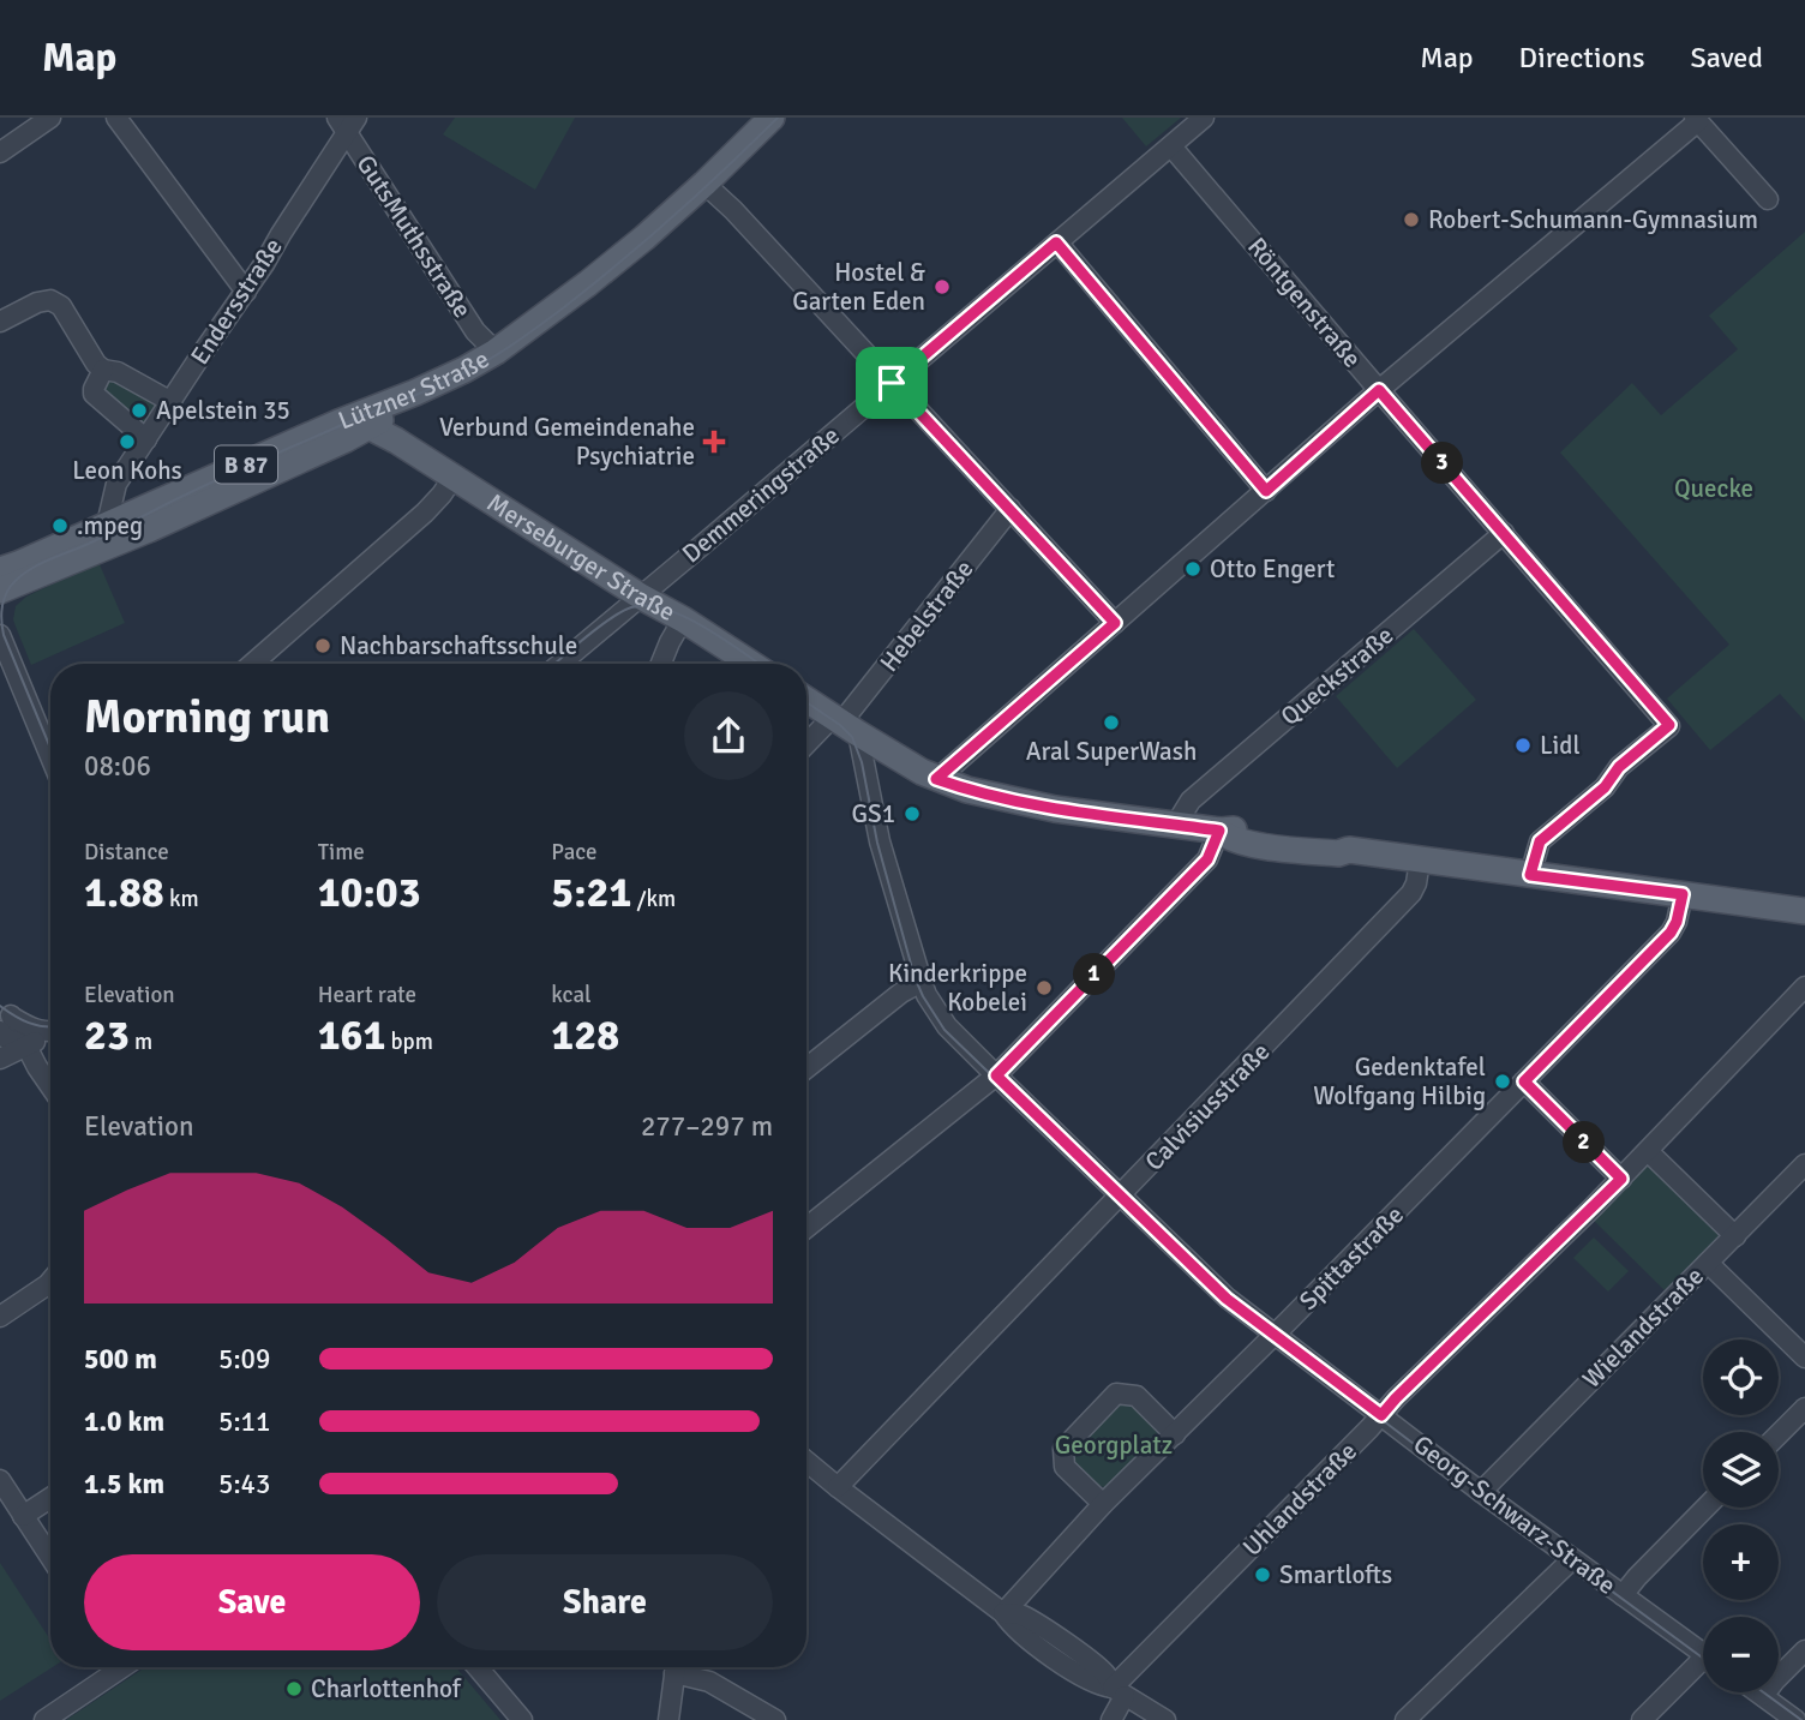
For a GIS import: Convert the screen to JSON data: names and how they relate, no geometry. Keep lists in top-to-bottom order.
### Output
{
  "streets": {
    "main road": ["Lützner Straße", "B 87", "Merseburger Straße"],
    "street": [
      "GutsMuthsstraße",
      "Endersstraße",
      "Röntgenstraße",
      "Demmeringstraße",
      "Hebelstraße",
      "Queckstraße",
      "Calvisiusstraße",
      "Spittastraße",
      "Wielandstraße",
      "Uhlandstraße",
      "Georg-Schwarz-Straße"
    ]
  },
  "crossings": [
    ["GutsMuthsstraße", "Endersstraße"],
    ["GutsMuthsstraße", "Lützner Straße"],
    ["Endersstraße", "Lützner Straße"],
    ["Röntgenstraße", "Demmeringstraße"],
    ["Röntgenstraße", "Queckstraße"],
    ["Lützner Straße", "Merseburger Straße"],
    ["Demmeringstraße", "Merseburger Straße"],
    ["Hebelstraße", "Georg-Schwarz-Straße"],
    ["Calvisiusstraße", "Georg-Schwarz-Straße"],
    ["Spittastraße", "Georg-Schwarz-Straße"],
    ["Wielandstraße", "Georg-Schwarz-Straße"],
    ["Uhlandstraße", "Georg-Schwarz-Straße"]
  ],
  "parks": ["Quecke", "Georgplatz"],
  "places": {
    "other": [
      "Robert-Schumann-Gymnasium",
      "Hostel & Garten Eden",
      "Apelstein 35",
      "Leon Kohs",
      ".mpeg",
      "Otto Engert",
      "Nachbarschaftsschule",
      "Aral SuperWash",
      "Lidl",
      "GS1",
      "Kinderkrippe Kobelei",
      "Gedenktafel Wolfgang Hilbig",
      "Smartlofts",
      "Charlottenhof"
    ],
    "health": ["Verbund Gemeindenahe Psychiatrie"]
  },
  "page": {
    "header": "Map",
    "nav": ["Map", "Directions", "Saved"],
    "pins": ["3", "1", "2"],
    "heading": ["Morning run", "08:06"],
    "stats": [
      ["Distance", "1.88 km"],
      ["Time", "10:03"],
      ["Pace", "5:21 /km"],
      ["Elevation", "23 m"],
      ["Heart rate", "161 bpm"],
      ["kcal", "128"]
    ],
    "chart": ["Elevation", "277–297 m"],
    "list": [
      {
        "name": "500 m",
        "note": "5:09"
      },
      {
        "name": "1.0 km",
        "note": "5:11"
      },
      {
        "name": "1.5 km",
        "note": "5:43"
      }
    ],
    "map_buttons": ["+", "−"],
    "buttons": ["Save", "Share"]
  }
}
